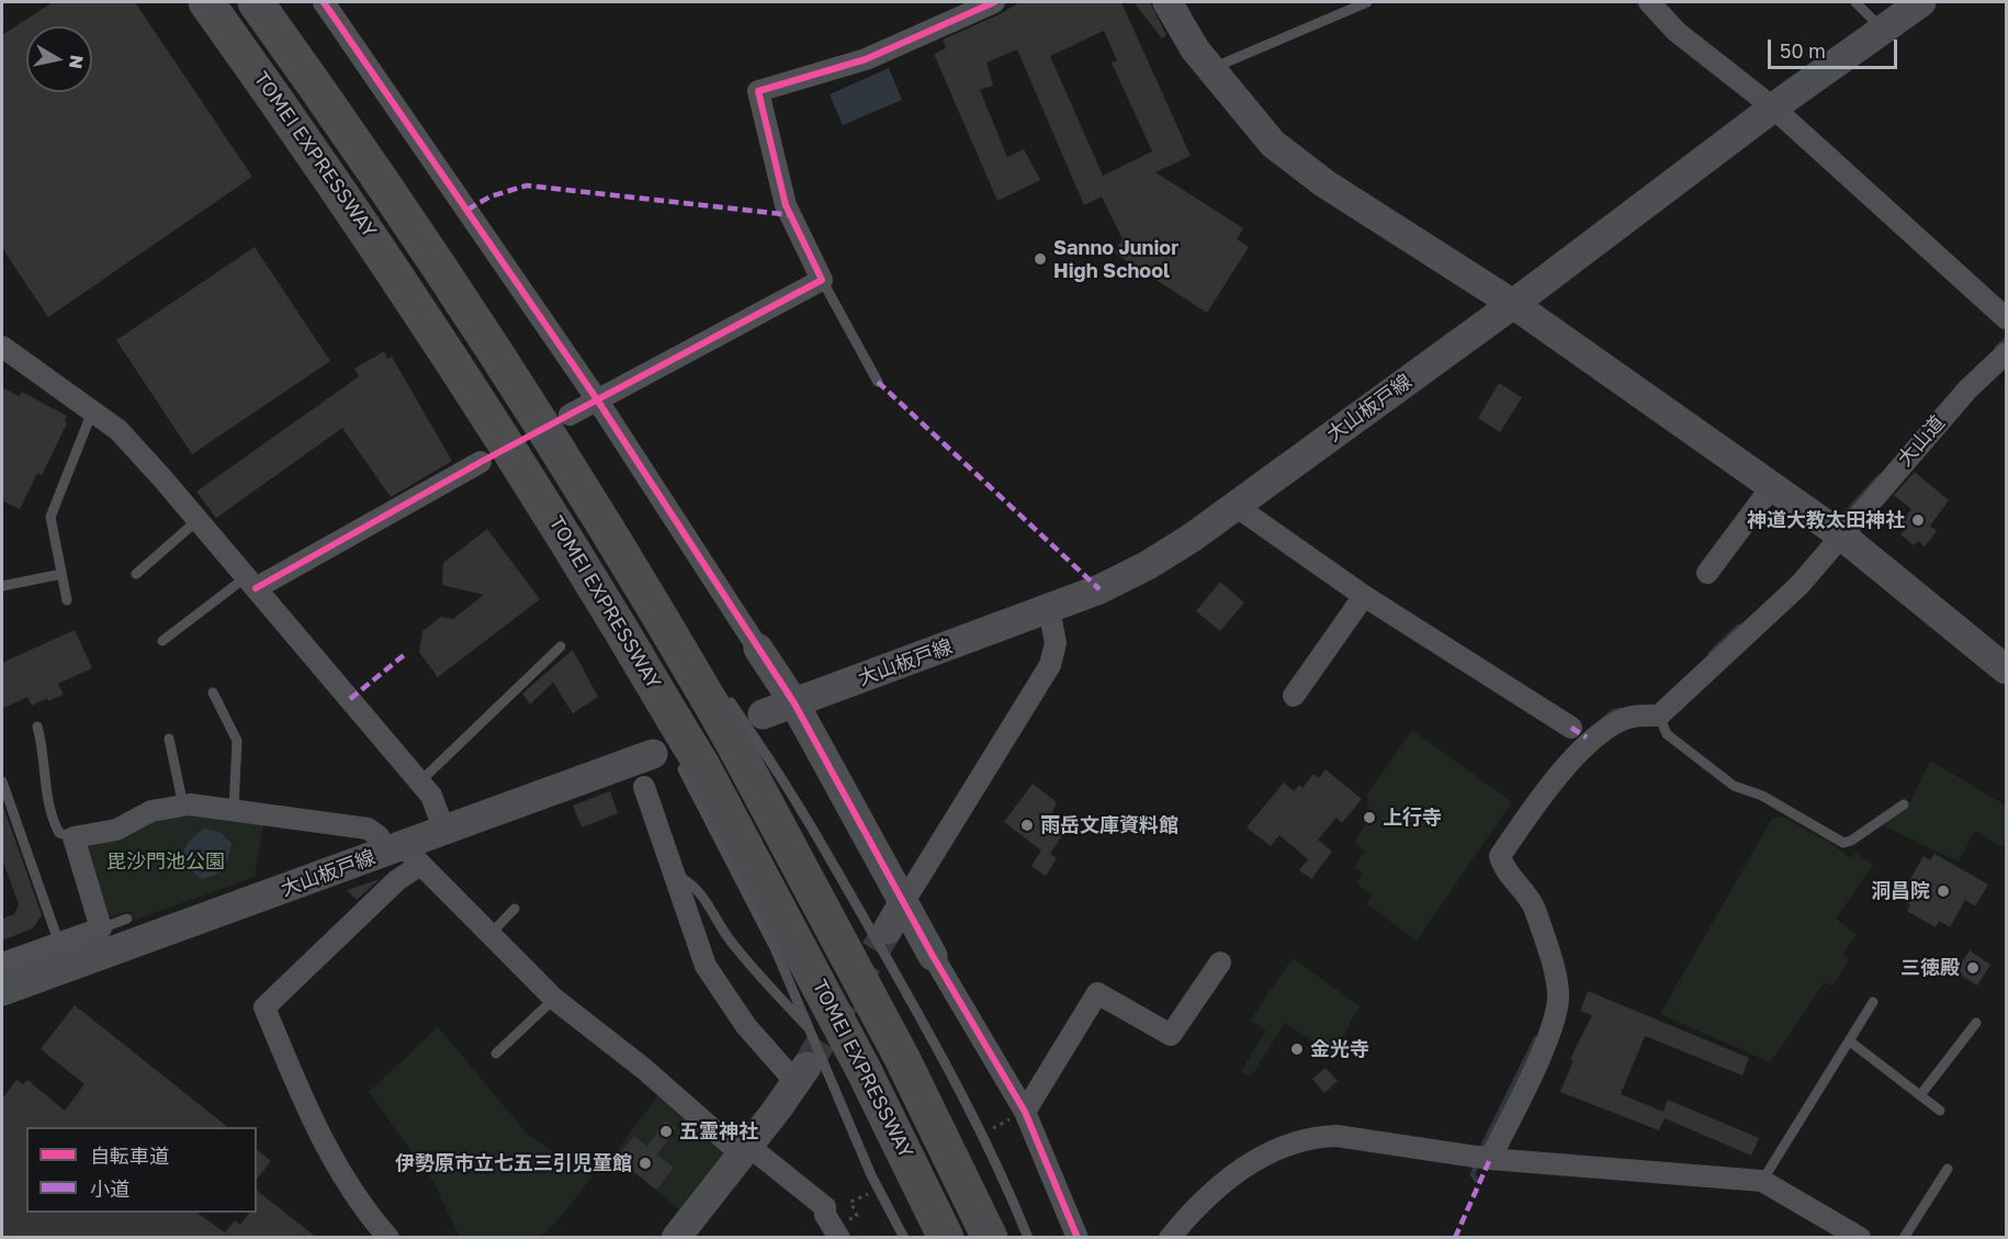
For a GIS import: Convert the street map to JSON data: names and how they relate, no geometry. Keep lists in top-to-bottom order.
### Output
{
  "streets": {
    "highway": ["TOMEI EXPRESSWAY"],
    "main road": ["大山板戸線"],
    "street": ["大山道"]
  },
  "crossings": [
    ["TOMEI EXPRESSWAY", "大山板戸線"]
  ],
  "parks": ["毘沙門池公園"],
  "places": [
    "Sanno Junior High School",
    "神道大教太田神社",
    "上行寺",
    "雨岳文庫資料館",
    "洞昌院",
    "三徳殿",
    "金光寺",
    "五霊神社",
    "伊勢原市立七五三引児童館"
  ],
  "legend": ["自転車道", "小道"],
  "scale_bar": "50 m",
  "north": "right"
}
